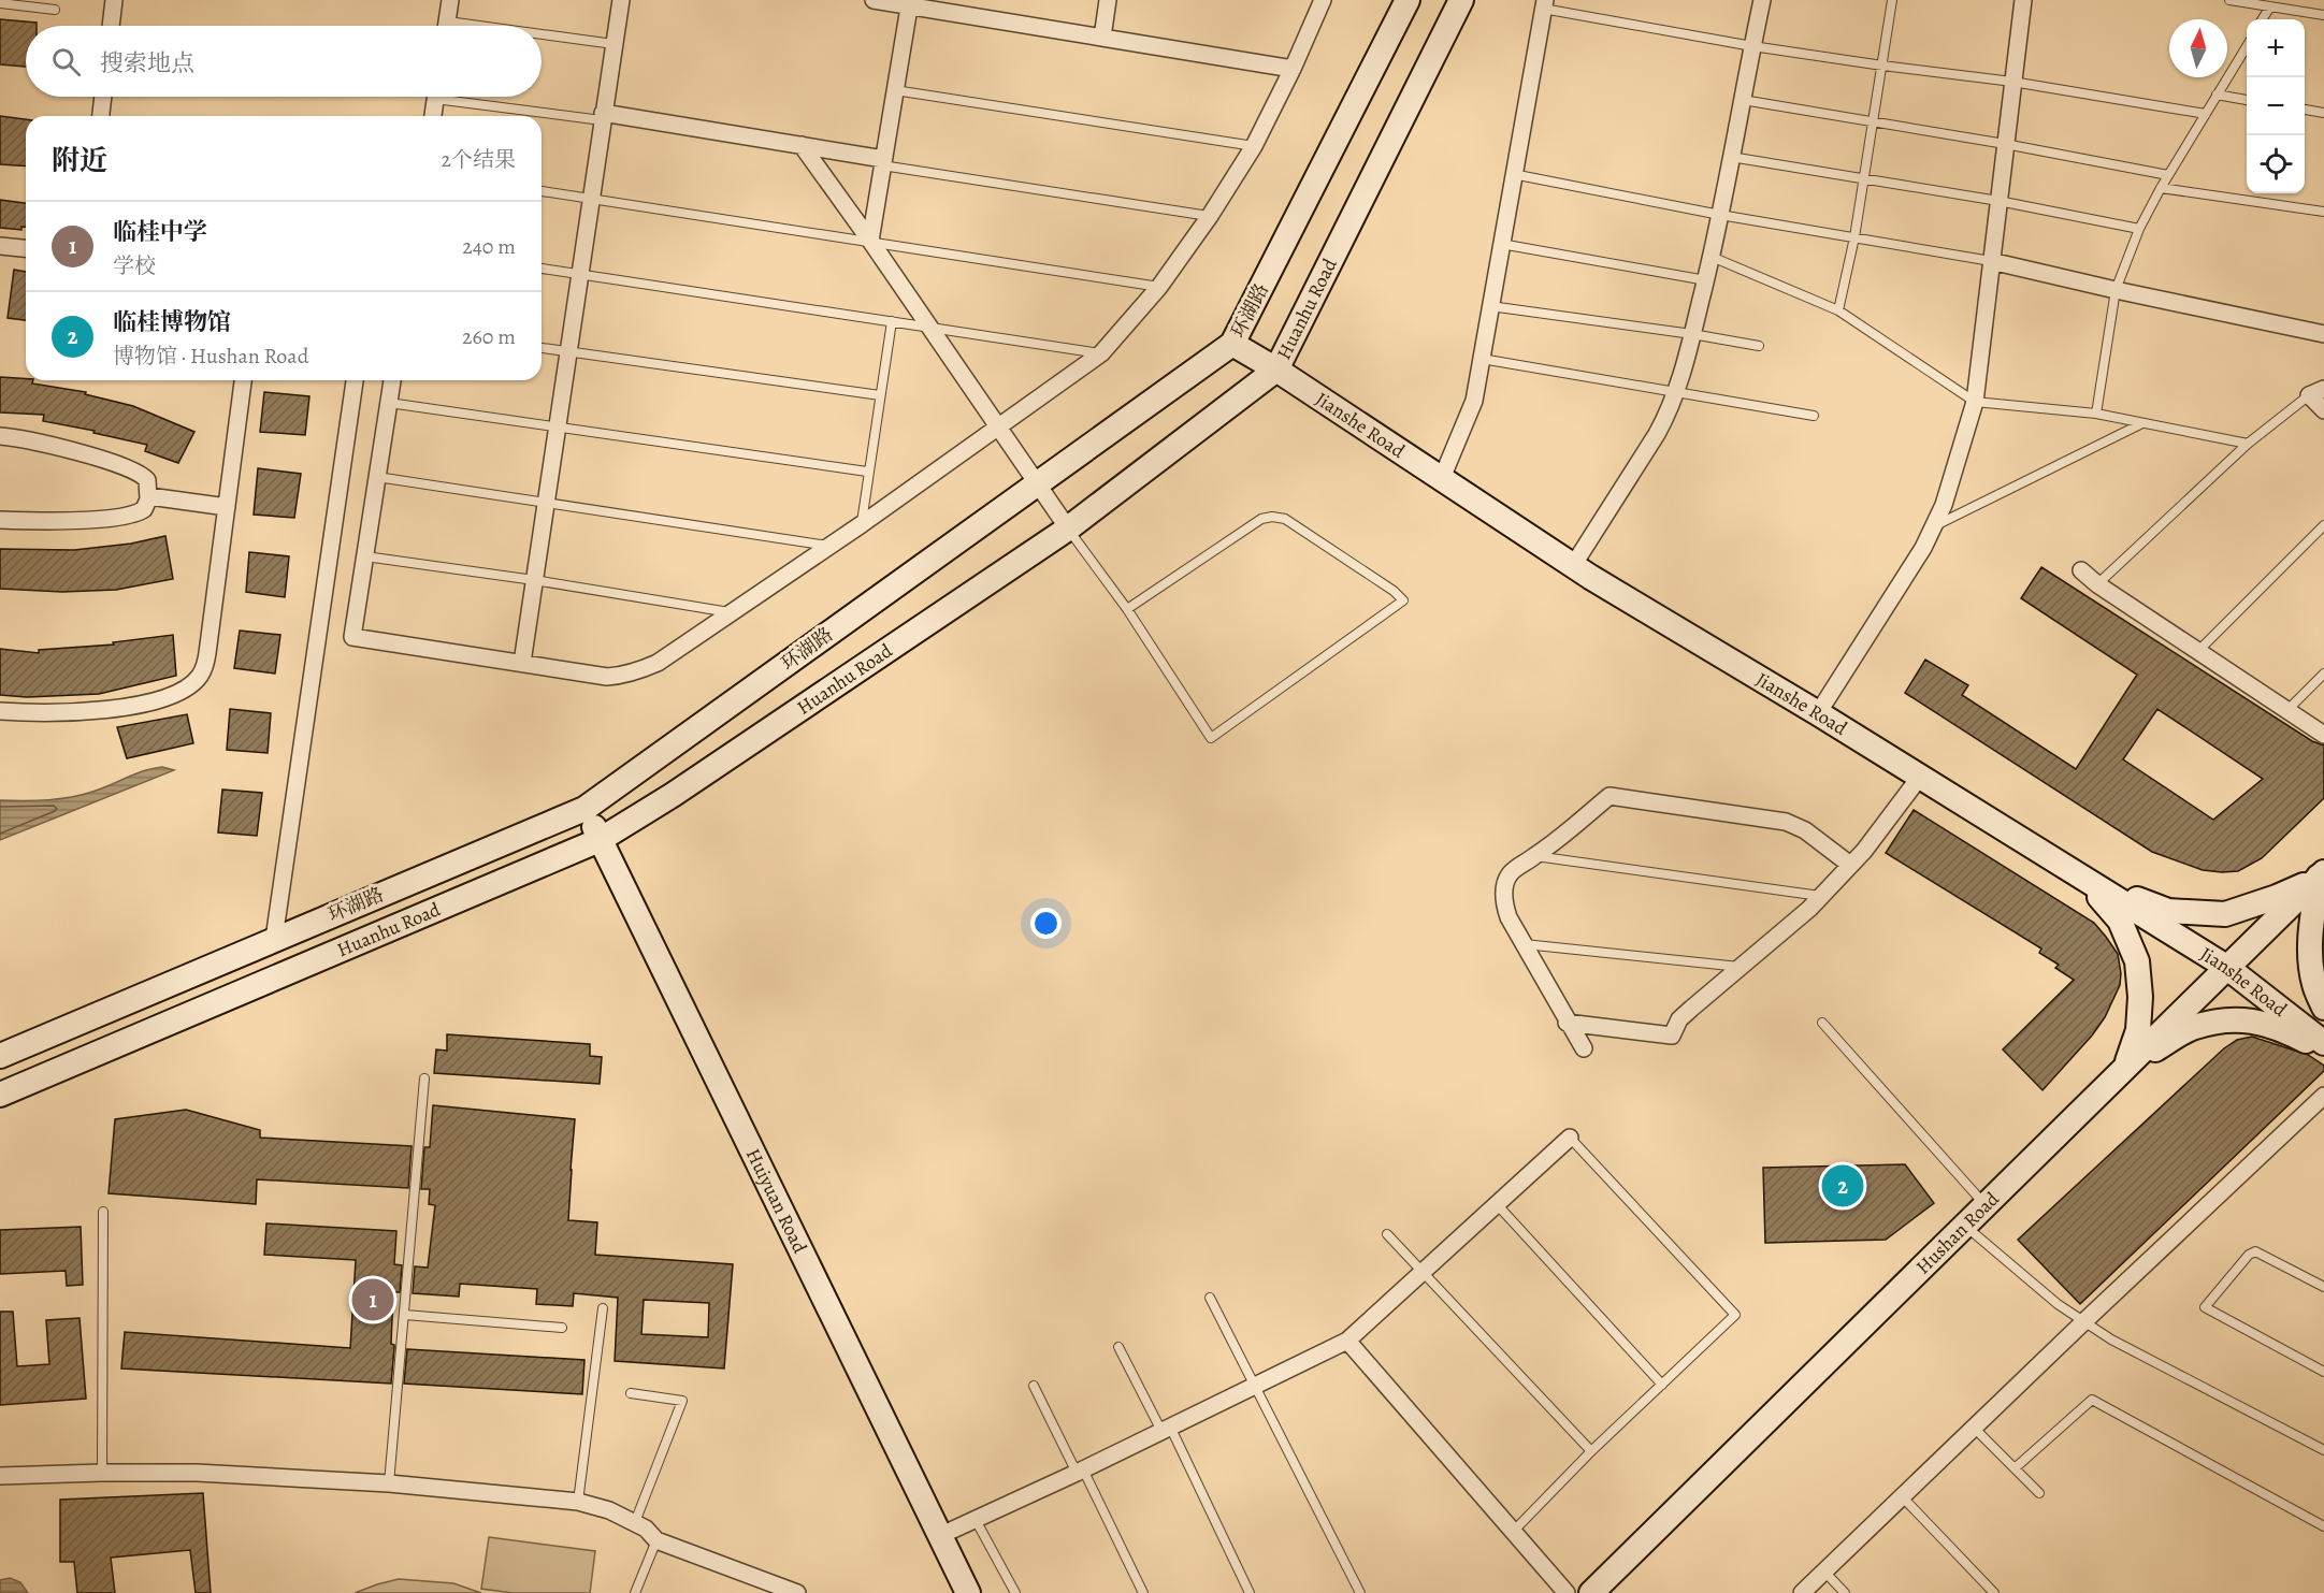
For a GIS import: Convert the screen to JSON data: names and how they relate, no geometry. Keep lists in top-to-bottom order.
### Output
{
  "streets": {
    "street": [
      "Huanhu Road",
      "环湖路",
      "Jianshe Road",
      "Huiyuan Road",
      "Hushan Road"
    ]
  },
  "crossings": [
    ["Huanhu Road", "Jianshe Road"],
    ["Huanhu Road", "Huiyuan Road"],
    ["环湖路", "Jianshe Road"],
    ["环湖路", "Huiyuan Road"],
    ["Jianshe Road", "Hushan Road"]
  ],
  "north": "top",
  "page": {
    "map_buttons": ["+", "−"],
    "search": "搜索地点",
    "heading": ["附近", "2个结果"],
    "list": [
      {
        "mark": "1",
        "name": "临桂中学",
        "note": "学校",
        "value": "240 m"
      },
      {
        "mark": "2",
        "name": "临桂博物馆",
        "note": "博物馆 · Hushan Road",
        "value": "260 m"
      }
    ],
    "pins": ["2", "1"]
  }
}
